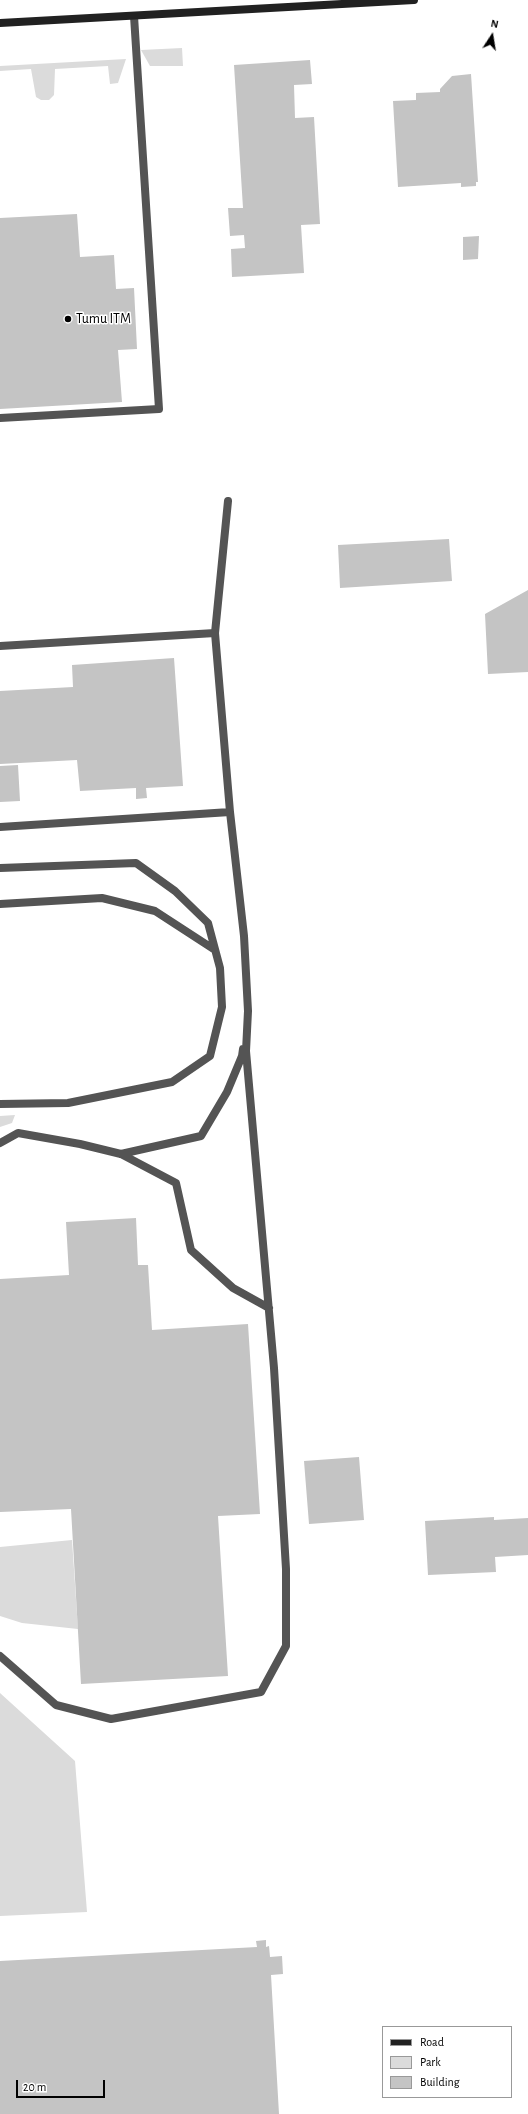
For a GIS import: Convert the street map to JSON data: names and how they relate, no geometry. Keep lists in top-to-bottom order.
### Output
{
  "places": ["Tumu ITM"],
  "legend": ["Road", "Park", "Building"],
  "scale_bar": "20 m",
  "north": "top"
}
